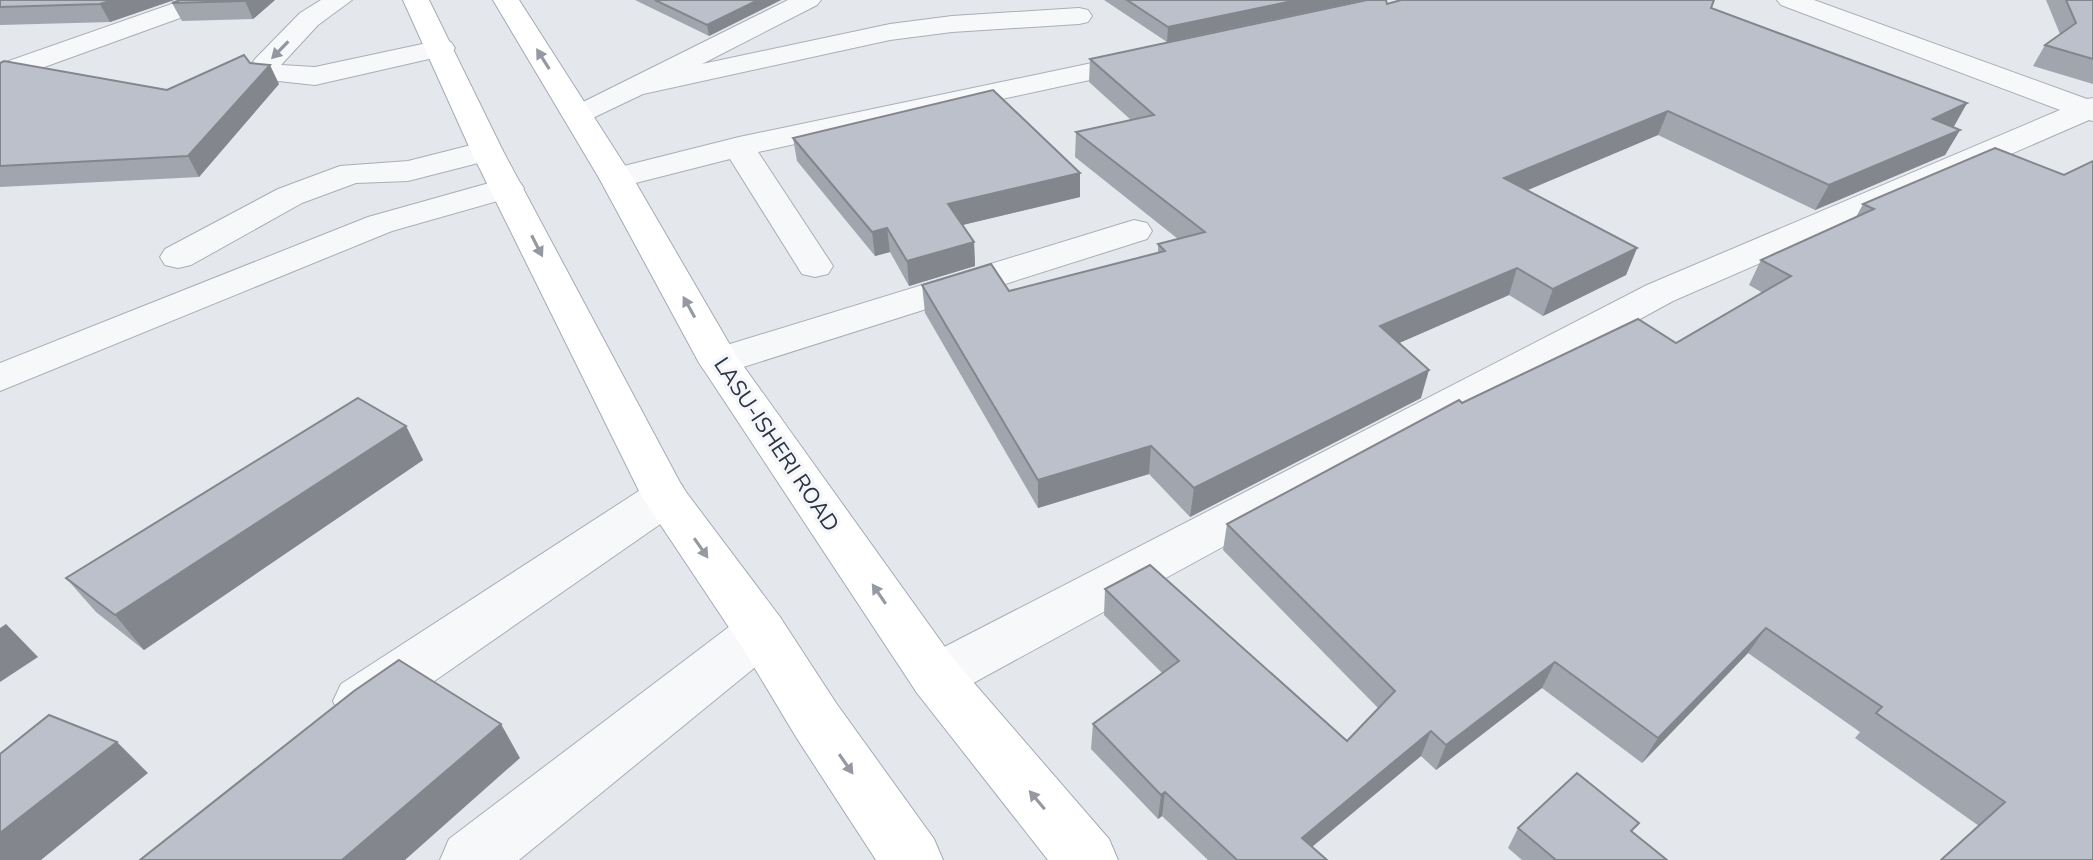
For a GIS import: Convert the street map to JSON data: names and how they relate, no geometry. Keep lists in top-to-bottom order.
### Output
{
  "streets": {
    "main road": ["LASU-ISHERI ROAD"]
  }
}
